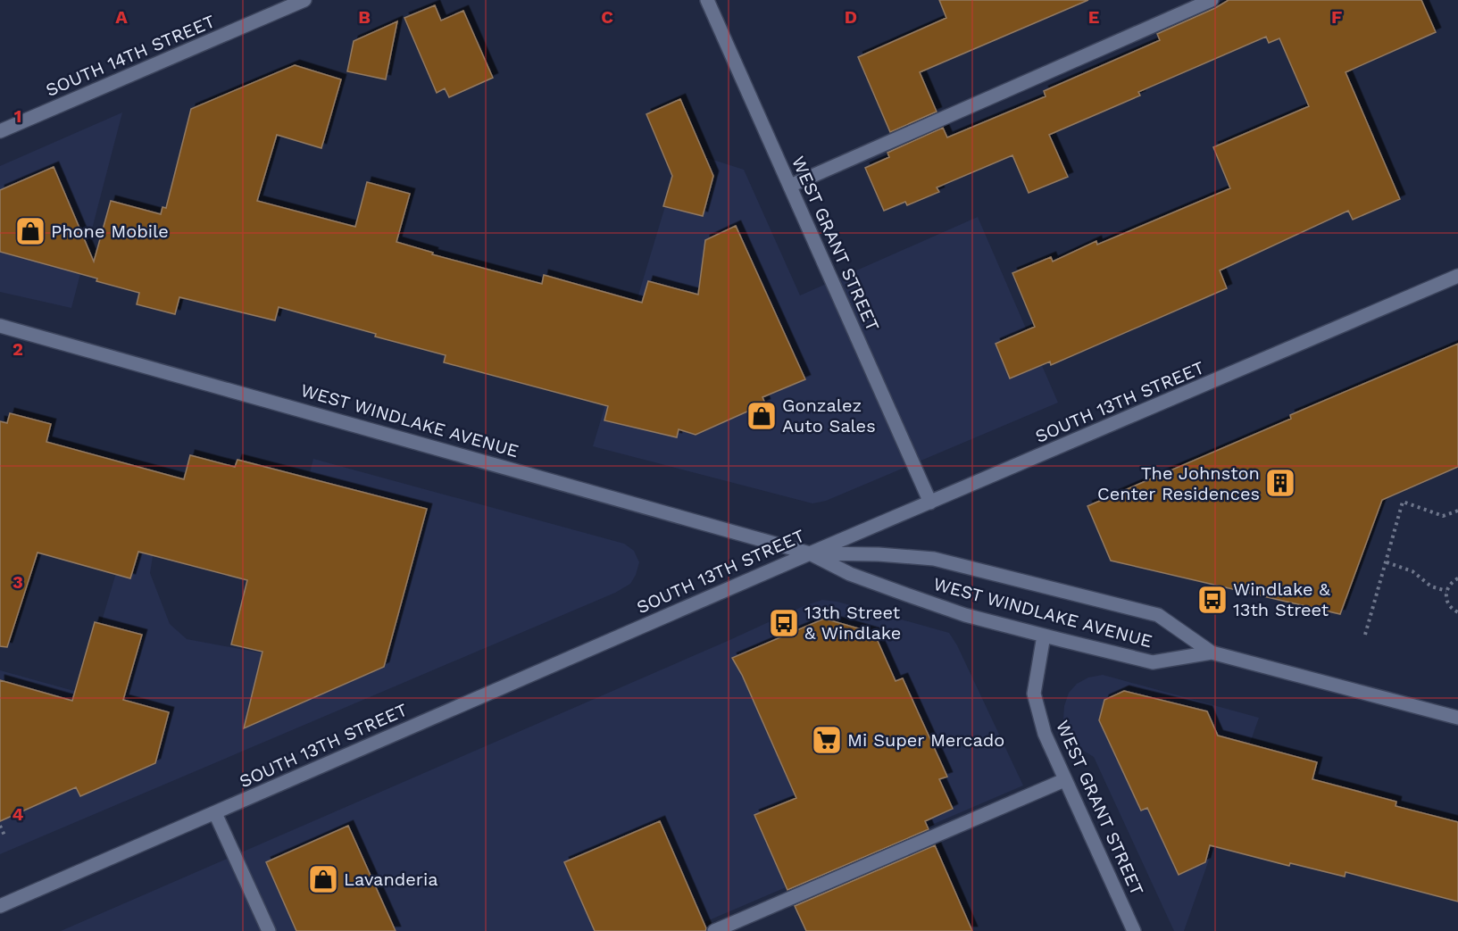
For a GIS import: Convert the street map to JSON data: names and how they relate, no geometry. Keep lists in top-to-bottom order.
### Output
{
  "streets": {
    "street": [
      "SOUTH 14TH STREET",
      "WEST GRANT STREET",
      "SOUTH 13TH STREET",
      "WEST WINDLAKE AVENUE"
    ]
  },
  "crossings": [
    ["WEST GRANT STREET", "SOUTH 13TH STREET"],
    ["WEST GRANT STREET", "WEST WINDLAKE AVENUE"],
    ["SOUTH 13TH STREET", "WEST WINDLAKE AVENUE"]
  ],
  "places": {
    "shop": ["Phone Mobile", "Gonzalez Auto Sales", "Lavanderia"],
    "building": ["The Johnston Center Residences"],
    "bus stop": ["Windlake & 13th Street", "13th Street & Windlake"],
    "supermarket": ["Mi Super Mercado"]
  },
  "grid": {
    "columns": [
      "A",
      "B",
      "C",
      "D",
      "E",
      "F"
    ],
    "rows": [
      "1",
      "2",
      "3",
      "4"
    ]
  }
}
